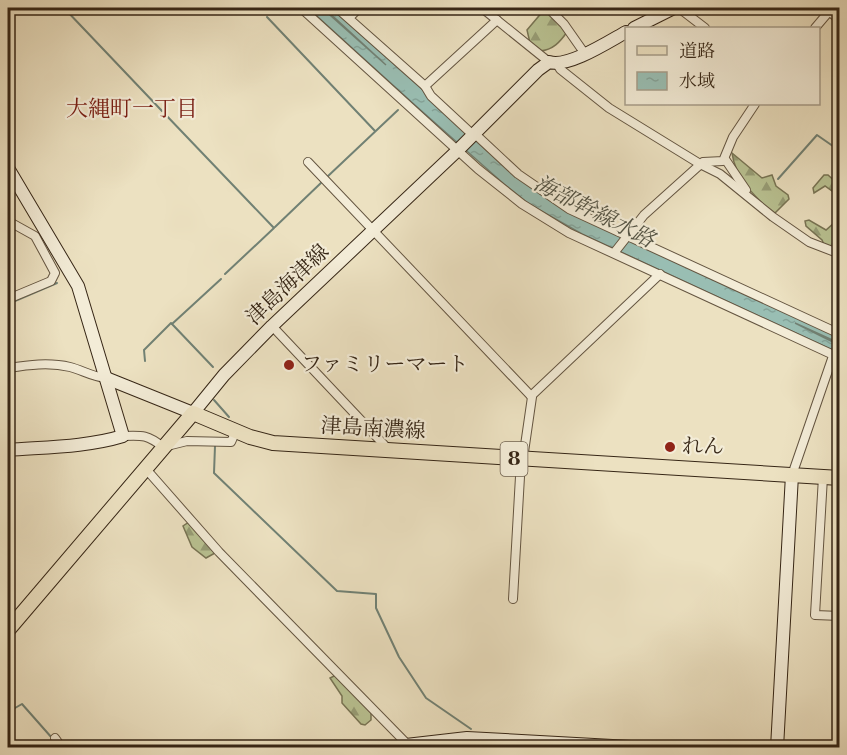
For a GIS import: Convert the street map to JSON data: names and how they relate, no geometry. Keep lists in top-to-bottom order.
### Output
{
  "streets": {
    "main road": ["津島海津線", "津島南濃線", "8"]
  },
  "crossings": [
    ["津島海津線", "津島南濃線"]
  ],
  "districts": ["大縄町一丁目"],
  "water": ["海部幹線水路"],
  "places": ["ファミリーマート", "れん"],
  "legend": ["道路", "水域"]
}
